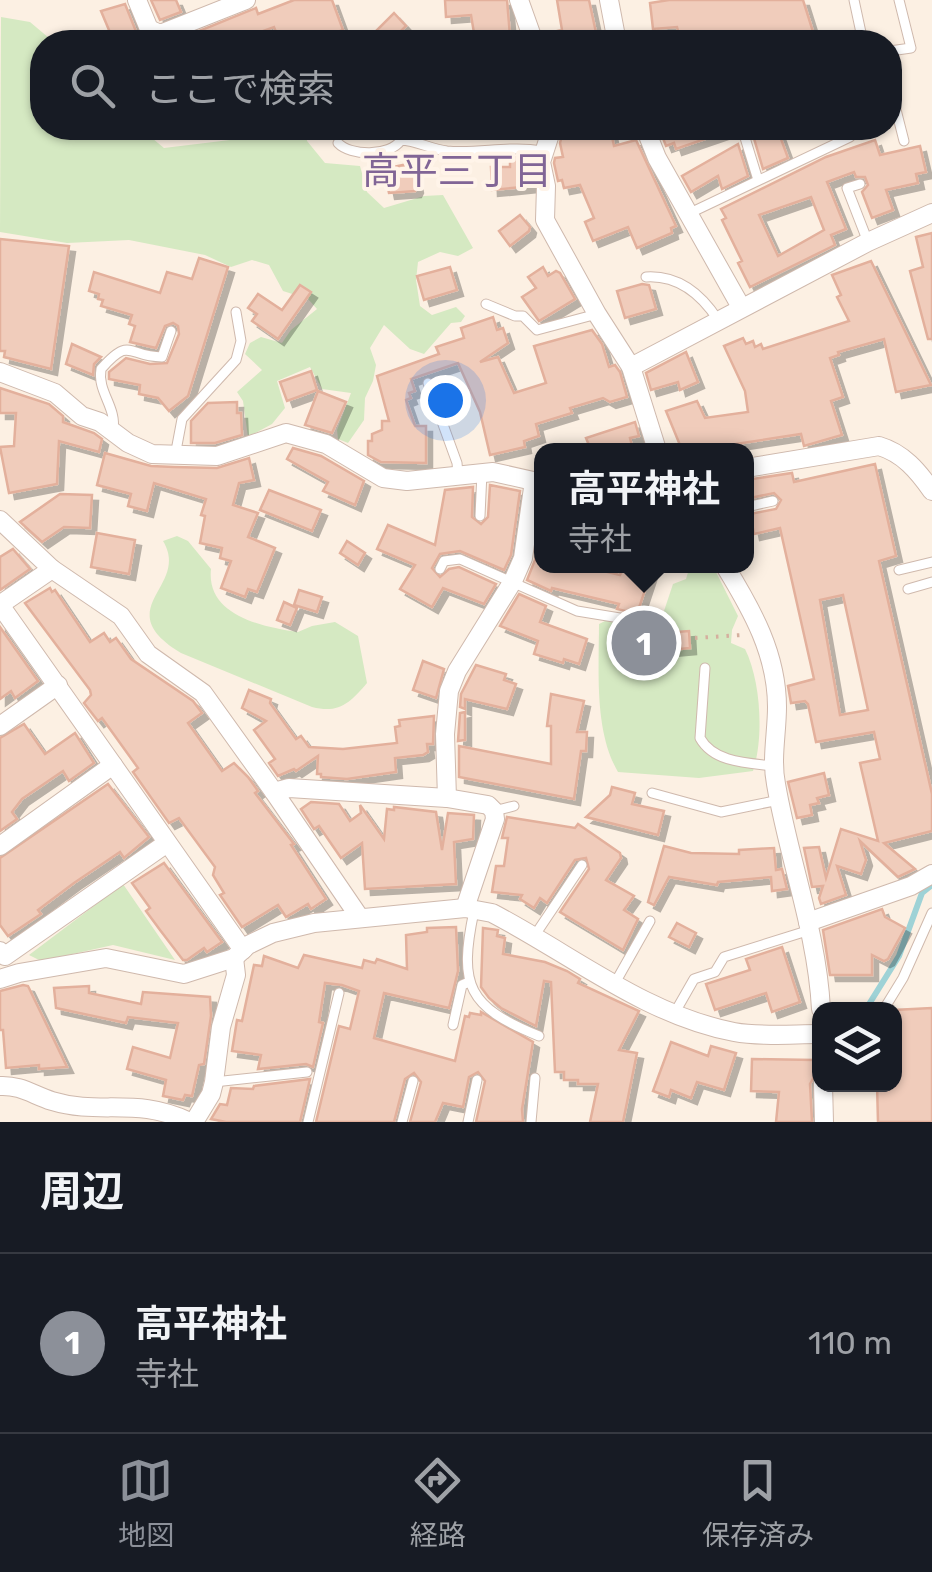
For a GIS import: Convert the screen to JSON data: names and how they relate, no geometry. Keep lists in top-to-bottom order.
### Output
{
  "districts": ["高平三丁目"],
  "page": {
    "search": "ここで検索",
    "popup": ["高平神社", "寺社"],
    "pins": "1",
    "heading": "周辺",
    "list": [
      {
        "mark": "1",
        "name": "高平神社",
        "note": "寺社",
        "value": "110 m"
      }
    ],
    "nav": ["地図", "経路", "保存済み"]
  }
}
